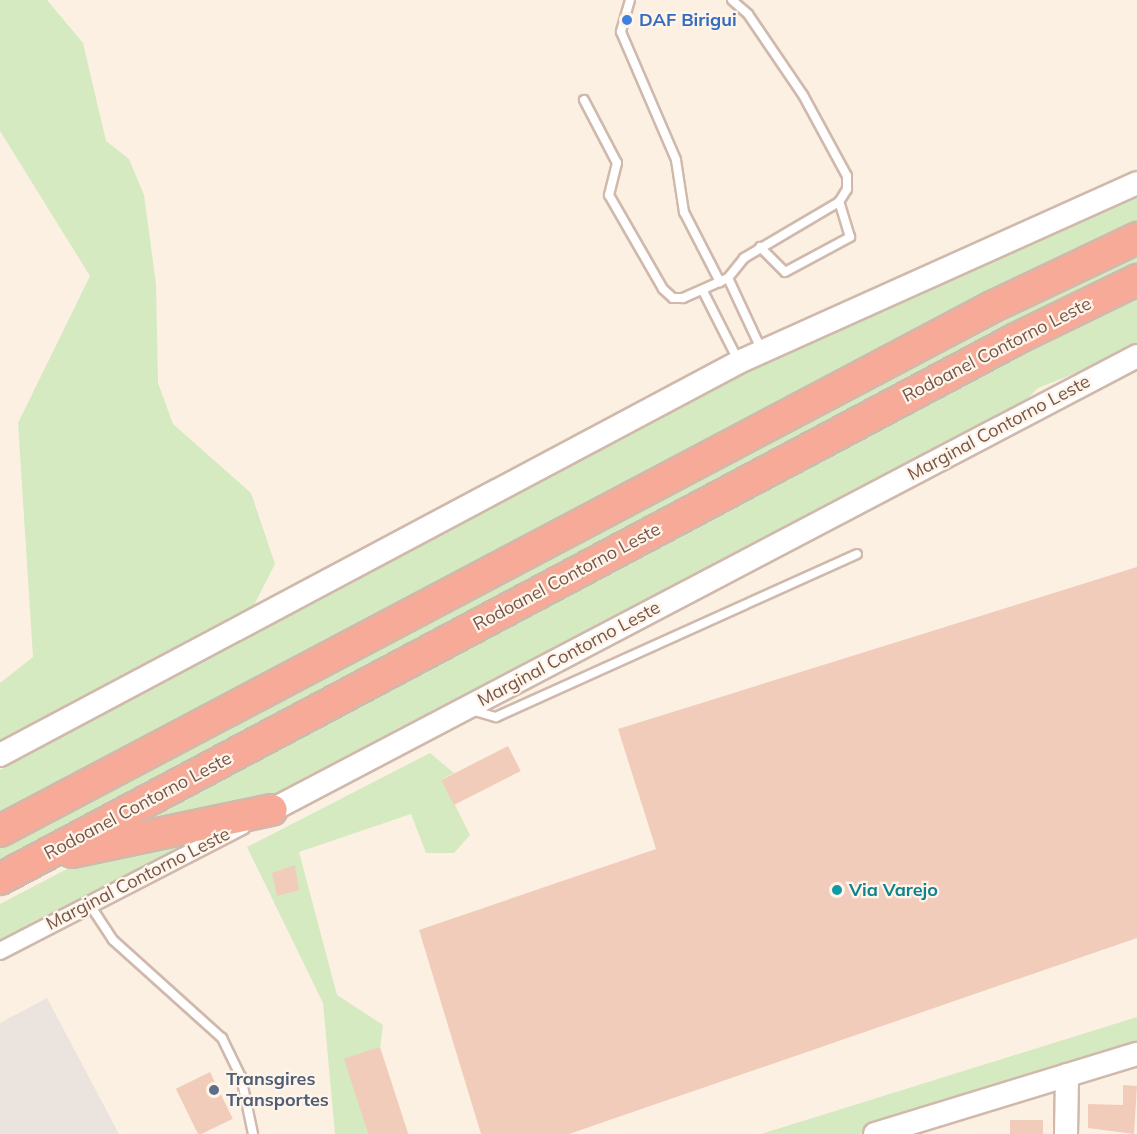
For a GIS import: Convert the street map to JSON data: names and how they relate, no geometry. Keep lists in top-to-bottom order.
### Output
{
  "streets": {
    "highway": ["Rodoanel Contorno Leste"],
    "main road": ["Marginal Contorno Leste"]
  },
  "places": ["DAF Birigui", "Via Varejo", "Transgires Transportes"]
}
